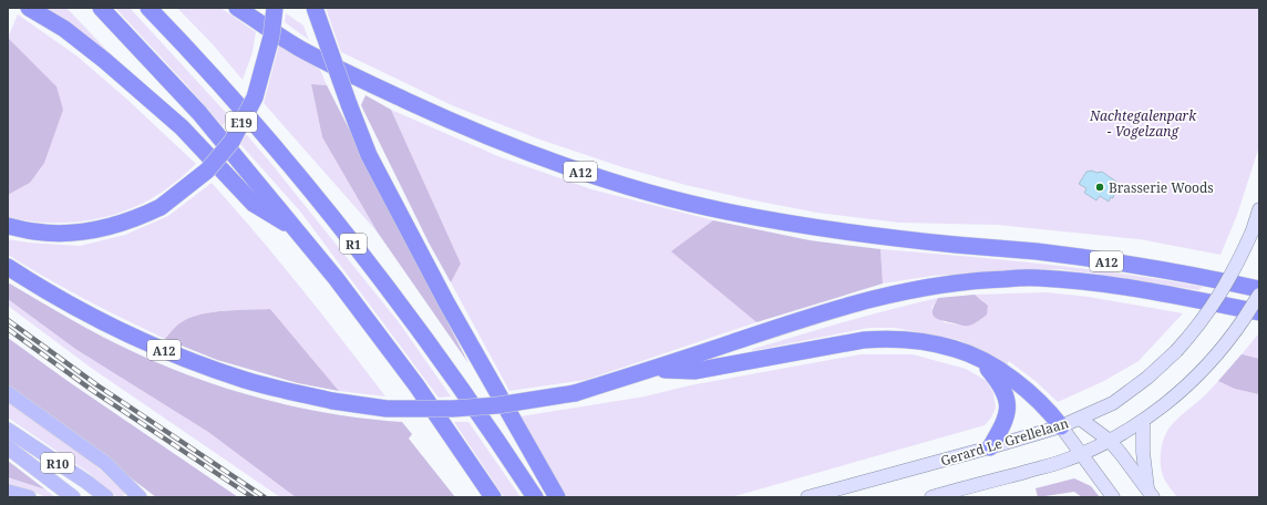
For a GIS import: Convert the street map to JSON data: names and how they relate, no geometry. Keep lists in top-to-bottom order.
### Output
{
  "streets": {
    "highway": ["E19", "A12", "R1"],
    "main road": ["R10"],
    "street": ["Gerard Le Grellelaan"]
  },
  "parks": ["Nachtegalenpark - Vogelzang"],
  "places": ["Brasserie Woods"]
}
